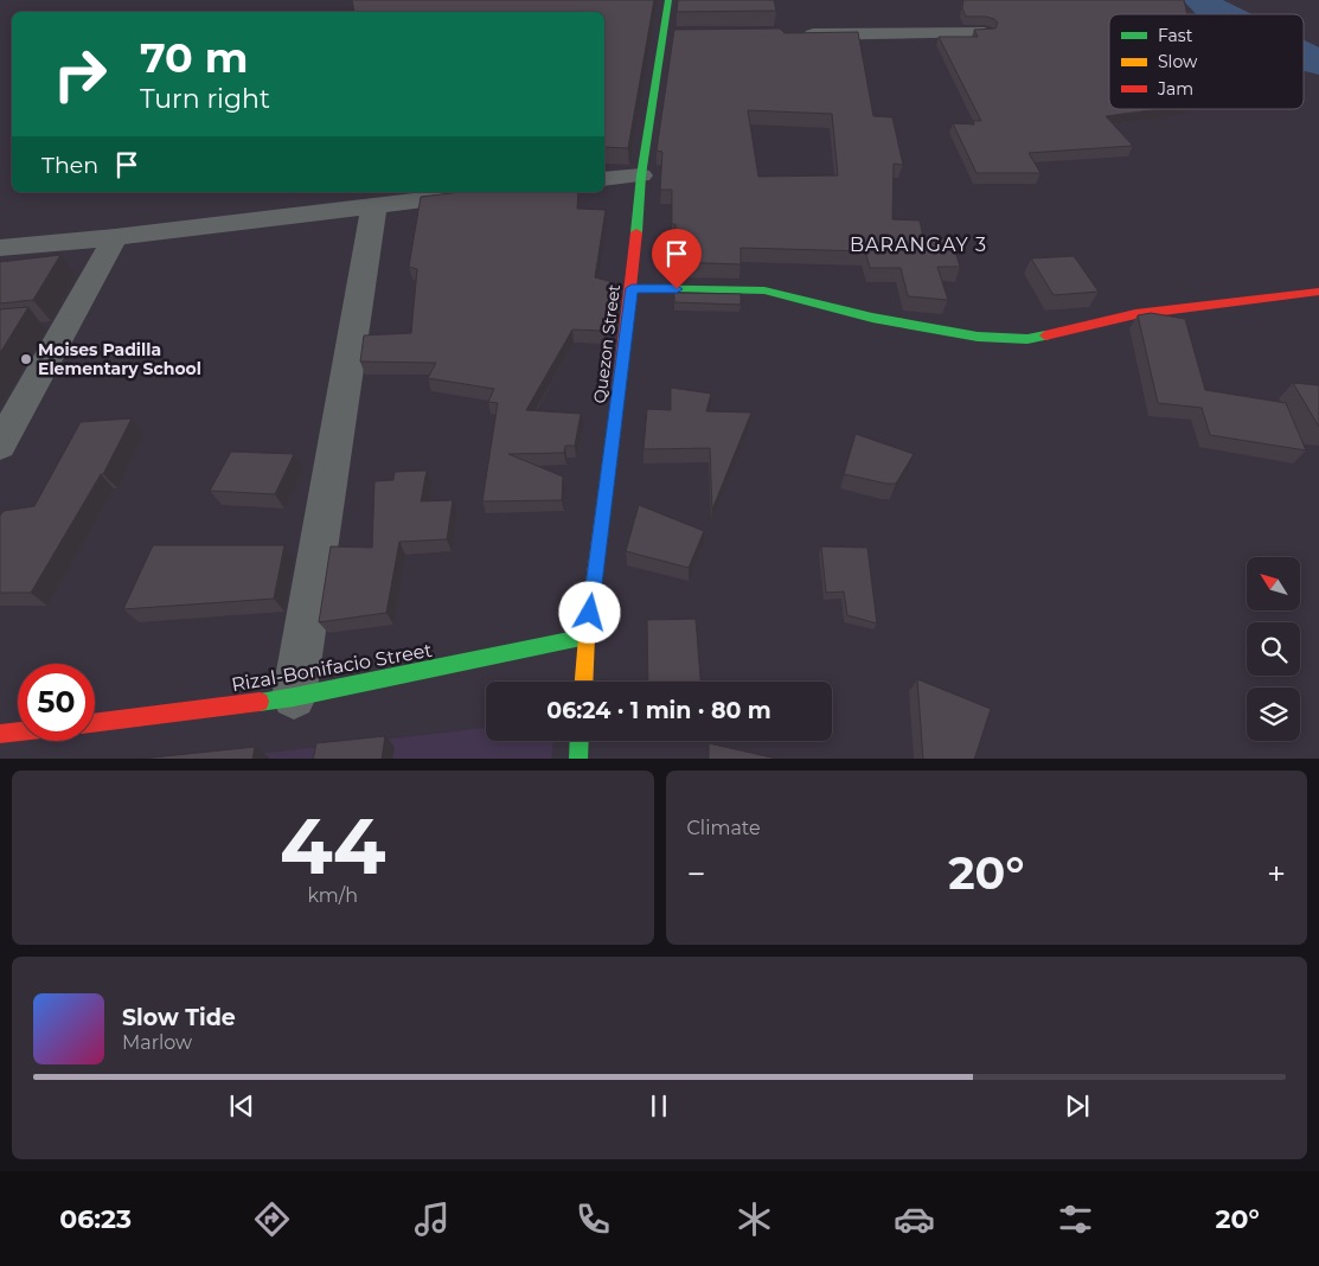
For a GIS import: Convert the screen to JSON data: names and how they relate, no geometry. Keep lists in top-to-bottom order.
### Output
{
  "streets": {
    "main road": ["Quezon Street", "Rizal-Bonifacio Street"]
  },
  "crossings": [
    ["Quezon Street", "Rizal-Bonifacio Street"]
  ],
  "districts": ["BARANGAY 3"],
  "places": ["Moises Padilla Elementary School"],
  "legend": ["Fast", "Slow", "Jam"],
  "north": "top left",
  "page": {
    "turn": ["70 m", "Turn right"],
    "then": "Then",
    "limit": "50",
    "trip": "06:24 · 1 min · 80 m",
    "tile": [
      ["44", "km/h"],
      "Climate"
    ],
    "heat": ["−", "20°", "+"],
    "song": ["Slow Tide", "Marlow"],
    "tabs": ["06:23", "20°"]
  }
}
